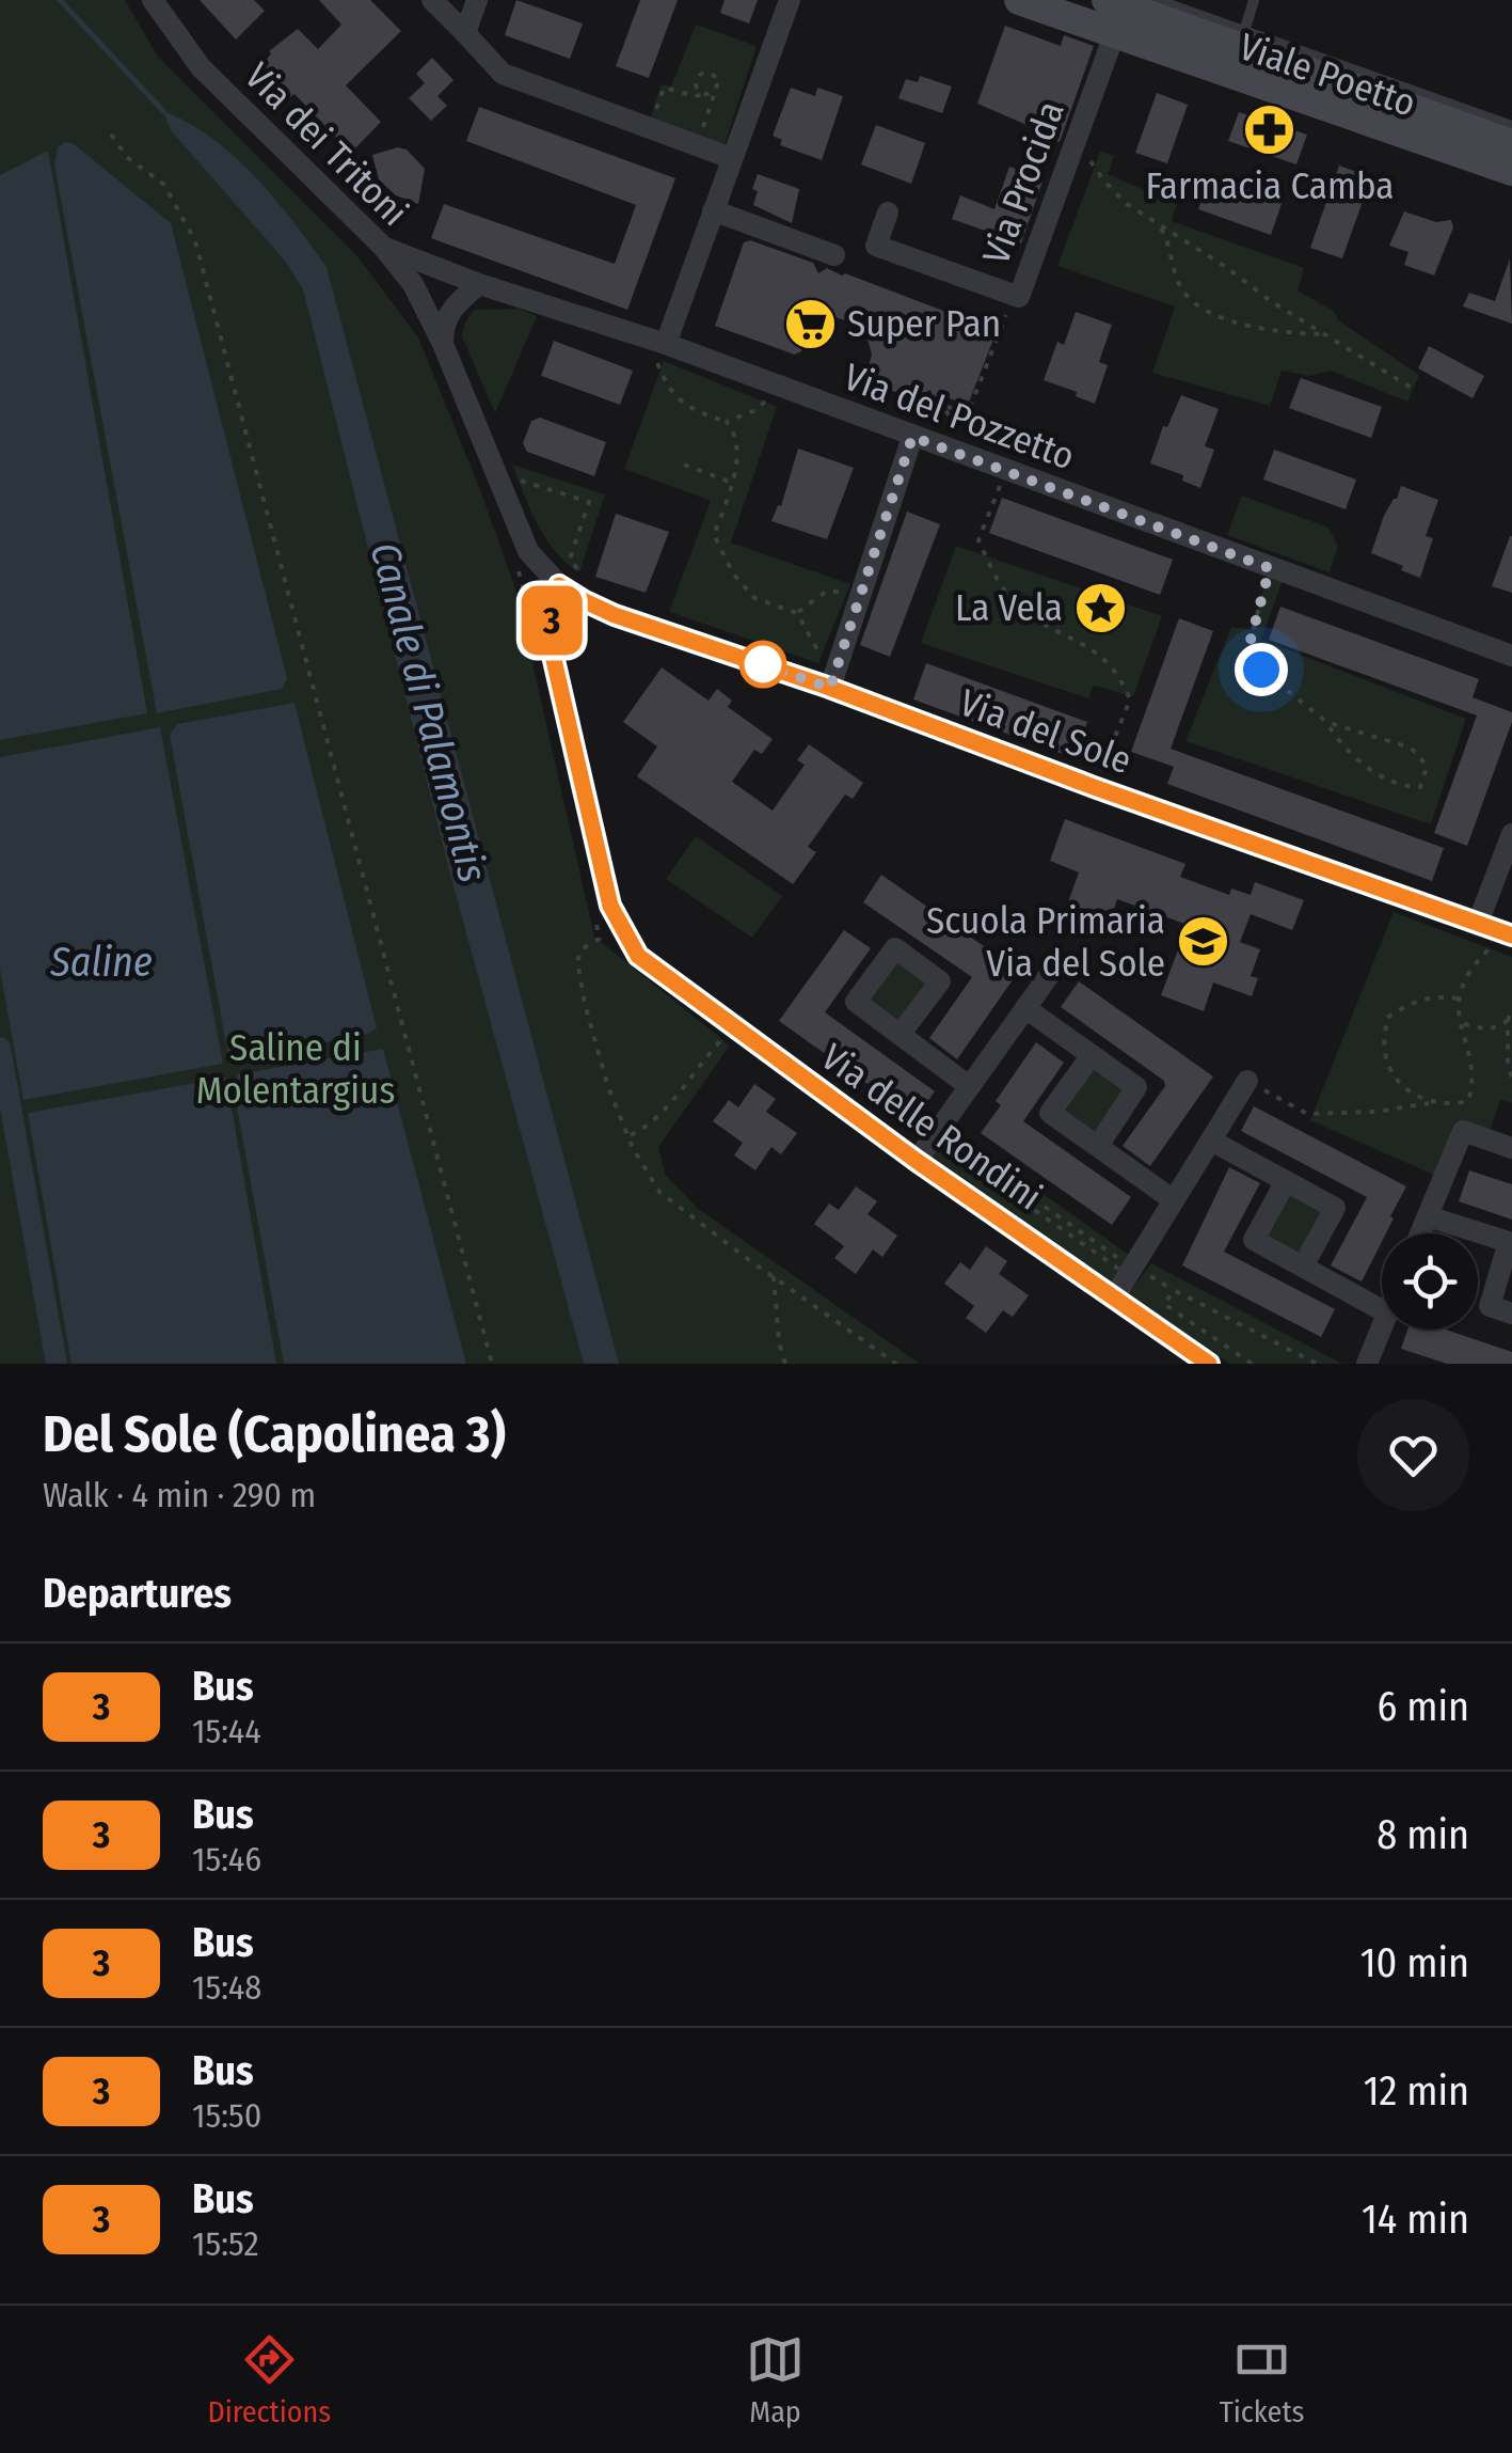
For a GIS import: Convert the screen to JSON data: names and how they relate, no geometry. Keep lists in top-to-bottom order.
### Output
{
  "streets": {
    "main road": ["Viale Poetto"],
    "street": [
      "Via dei Tritoni",
      "Via Procida",
      "Via del Pozzetto",
      "Via del Sole",
      "Via delle Rondini"
    ]
  },
  "crossings": [
    ["Viale Poetto", "Via Procida"],
    ["Via dei Tritoni", "Via del Pozzetto"],
    ["Via dei Tritoni", "Via del Sole"],
    ["Via dei Tritoni", "Via delle Rondini"],
    ["Via del Sole", "Via delle Rondini"]
  ],
  "water": ["Canale di Palamontis", "Saline"],
  "parks": ["Saline di Molentargius"],
  "places": {
    "pharmacy": ["Farmacia Camba"],
    "supermarket": ["Super Pan"],
    "place": ["La Vela"],
    "school or university": ["Scuola Primaria Via del Sole"]
  },
  "lines": ["bus line 3"],
  "page": {
    "on_map": "3",
    "heading": [
      ["Del Sole (Capolinea 3)", "Walk · 4 min · 290 m"],
      "Departures"
    ],
    "list": [
      {
        "mark": "3",
        "name": "Bus",
        "note": "15:44",
        "value": "6 min"
      },
      {
        "mark": "3",
        "name": "Bus",
        "note": "15:46",
        "value": "8 min"
      },
      {
        "mark": "3",
        "name": "Bus",
        "note": "15:48",
        "value": "10 min"
      },
      {
        "mark": "3",
        "name": "Bus",
        "note": "15:50",
        "value": "12 min"
      },
      {
        "mark": "3",
        "name": "Bus",
        "note": "15:52",
        "value": "14 min"
      }
    ],
    "tabs": ["Directions", "Map", "Tickets"]
  }
}
